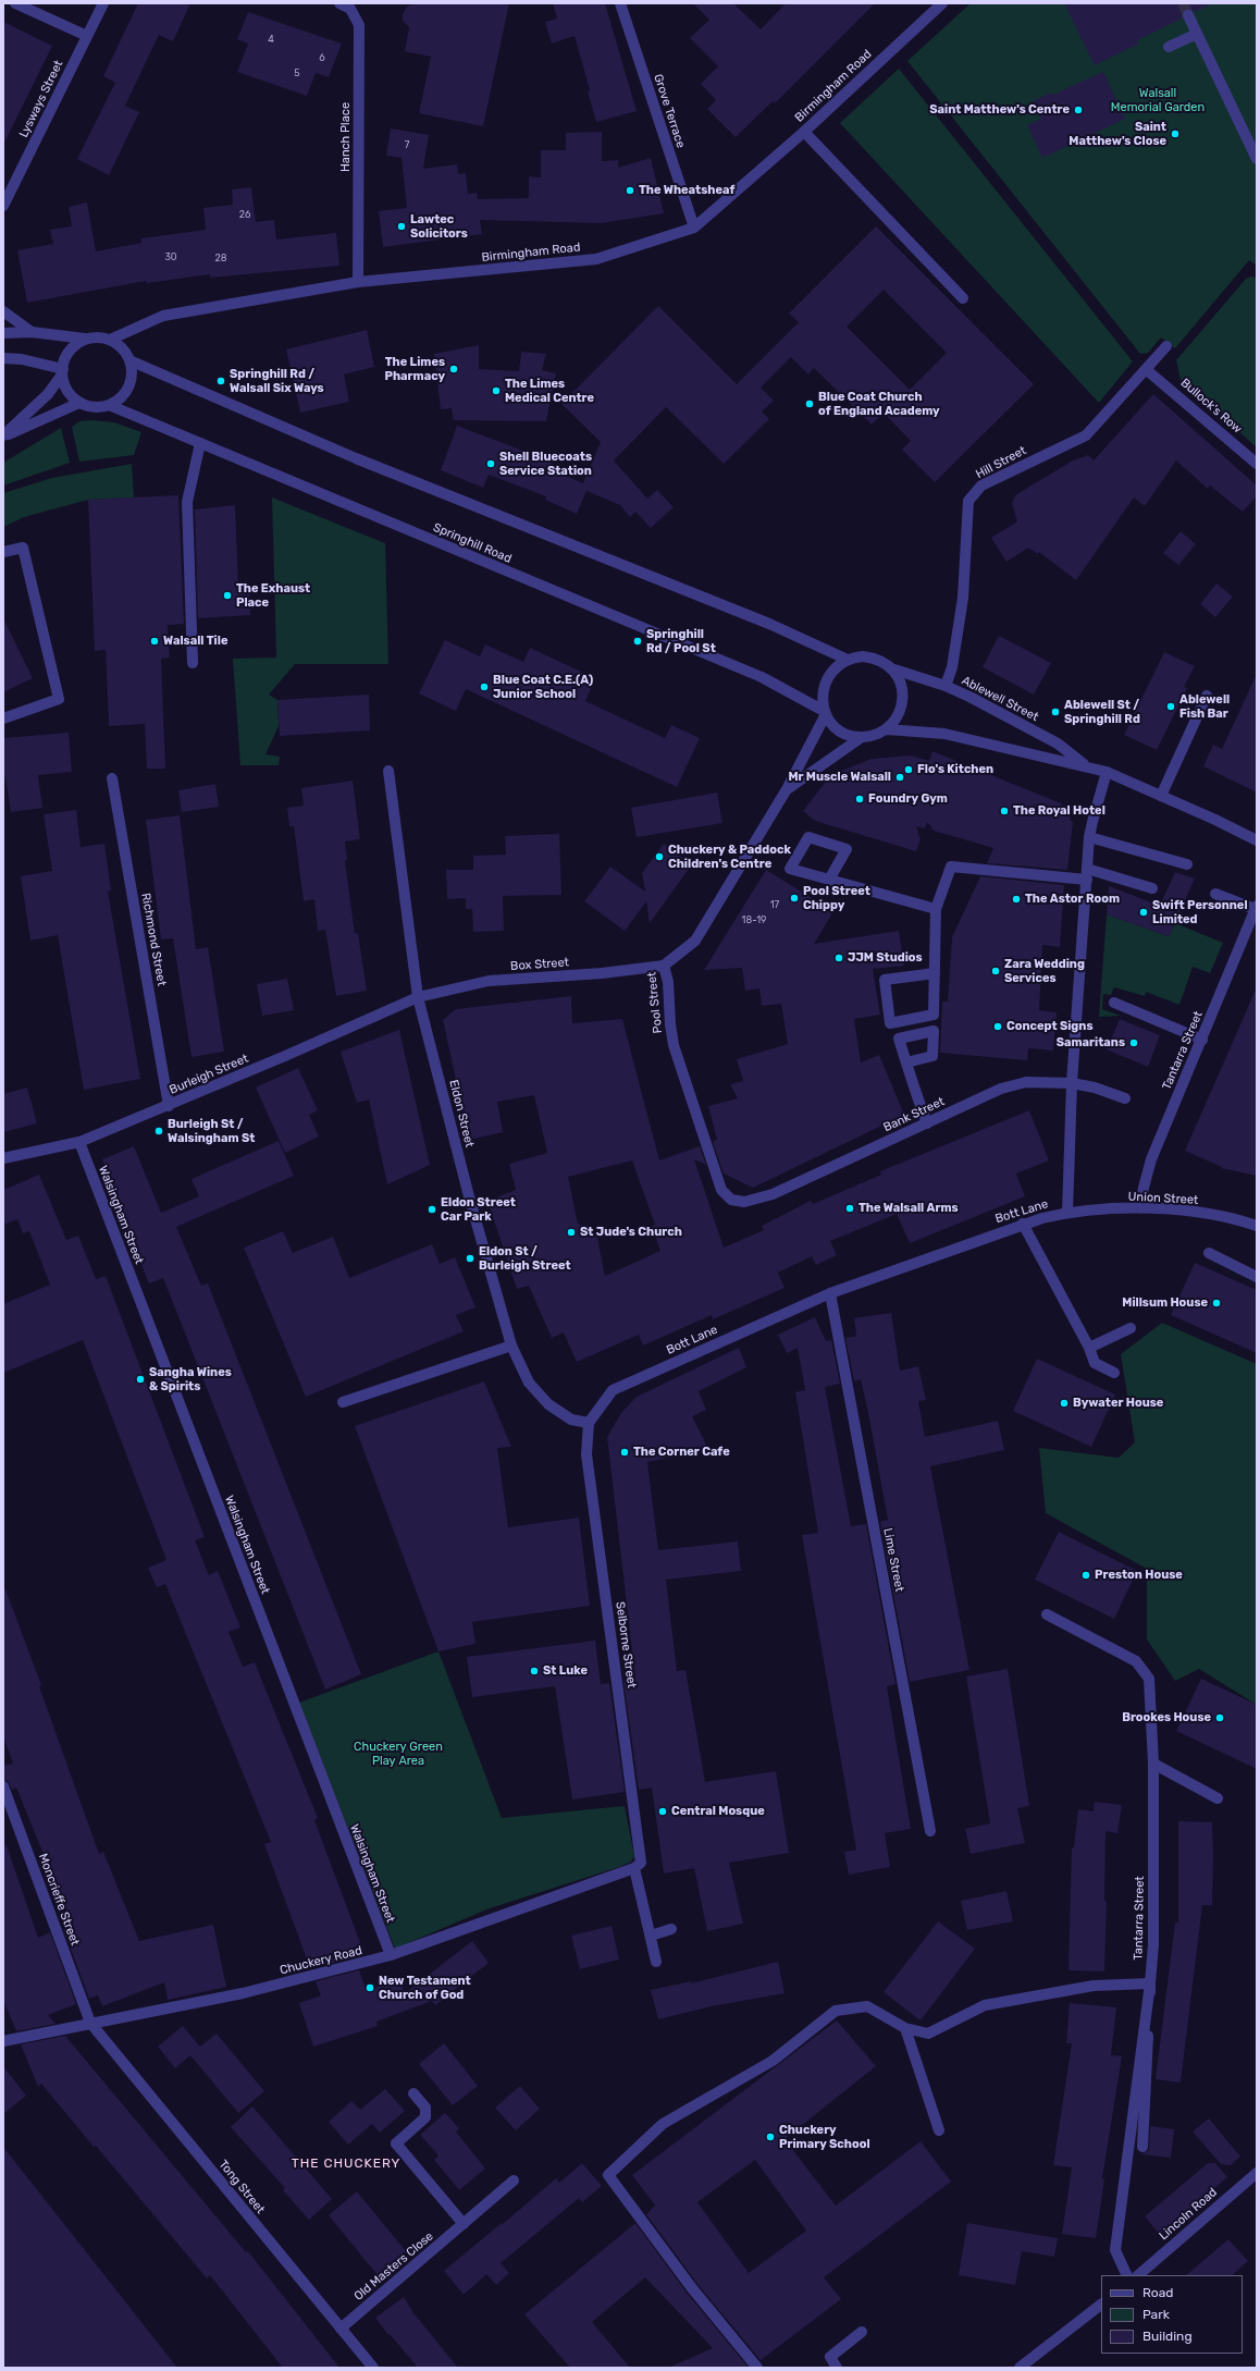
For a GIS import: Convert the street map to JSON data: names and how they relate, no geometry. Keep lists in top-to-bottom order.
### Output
{
  "streets": {
    "street": [
      "Birmingham Road",
      "Lysways Street",
      "Grove Terrace",
      "Hanch Place",
      "Bullock's Row",
      "Hill Street",
      "Springhill Road",
      "Ablewell Street",
      "Richmond Street",
      "Box Street",
      "Pool Street",
      "Tantarra Street",
      "Burleigh Street",
      "Eldon Street",
      "Bank Street",
      "Union Street",
      "Bott Lane",
      "Walsingham Street",
      "Lime Street",
      "Selborne Street",
      "Moncrieffe Street",
      "Chuckery Road",
      "Tong Street",
      "Lincoln Road",
      "Old Masters Close"
    ]
  },
  "crossings": [
    ["Birmingham Road", "Grove Terrace"],
    ["Birmingham Road", "Hanch Place"],
    ["Birmingham Road", "Springhill Road"],
    ["Bullock's Row", "Hill Street"],
    ["Hill Street", "Ablewell Street"],
    ["Springhill Road", "Ablewell Street"],
    ["Springhill Road", "Pool Street"],
    ["Ablewell Street", "Pool Street"],
    ["Ablewell Street", "Bott Lane"],
    ["Richmond Street", "Burleigh Street"],
    ["Box Street", "Pool Street"],
    ["Box Street", "Burleigh Street"],
    ["Box Street", "Eldon Street"],
    ["Pool Street", "Bank Street"],
    ["Tantarra Street", "Union Street"],
    ["Burleigh Street", "Eldon Street"],
    ["Burleigh Street", "Walsingham Street"],
    ["Eldon Street", "Bott Lane"],
    ["Eldon Street", "Selborne Street"],
    ["Bank Street", "Bott Lane"],
    ["Union Street", "Bott Lane"],
    ["Bott Lane", "Lime Street"],
    ["Bott Lane", "Selborne Street"],
    ["Walsingham Street", "Chuckery Road"],
    ["Selborne Street", "Chuckery Road"],
    ["Moncrieffe Street", "Chuckery Road"],
    ["Moncrieffe Street", "Tong Street"],
    ["Chuckery Road", "Tong Street"],
    ["Tong Street", "Old Masters Close"]
  ],
  "districts": ["THE CHUCKERY"],
  "parks": ["Walsall Memorial Garden", "Chuckery Green Play Area"],
  "places": [
    "Saint Matthew's Centre",
    "Saint Matthew's Close",
    "The Wheatsheaf",
    "Lawtec Solicitors",
    "The Limes Pharmacy",
    "Springhill Rd / Walsall Six Ways",
    "The Limes Medical Centre",
    "Blue Coat Church of England Academy",
    "Shell Bluecoats Service Station",
    "The Exhaust Place",
    "Walsall Tile",
    "Springhill Rd / Pool St",
    "Blue Coat C.E.(A) Junior School",
    "Ablewell Fish Bar",
    "Ablewell St / Springhill Rd",
    "Flo's Kitchen",
    "Mr Muscle Walsall",
    "Foundry Gym",
    "The Royal Hotel",
    "Chuckery & Paddock Children's Centre",
    "Pool Street Chippy",
    "The Astor Room",
    "Swift Personnel Limited",
    "JJM Studios",
    "Zara Wedding Services",
    "Concept Signs",
    "Samaritans",
    "Burleigh St / Walsingham St",
    "The Walsall Arms",
    "Eldon Street Car Park",
    "St Jude's Church",
    "Eldon St / Burleigh Street",
    "Millsum House",
    "Sangha Wines & Spirits",
    "Bywater House",
    "The Corner Cafe",
    "Preston House",
    "St Luke",
    "Brookes House",
    "Central Mosque",
    "New Testament Church of God",
    "Chuckery Primary School"
  ],
  "house_numbers": [
    "4",
    "6",
    "5",
    "7",
    "26",
    "30",
    "28",
    "17",
    "18-19"
  ],
  "legend": ["Road", "Park", "Building"]
}
